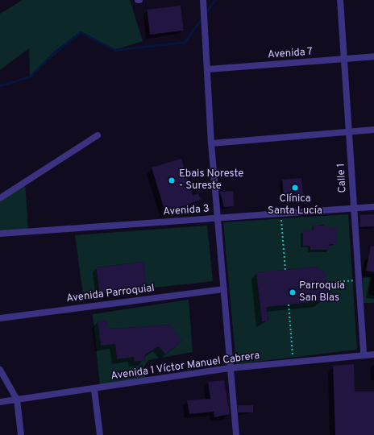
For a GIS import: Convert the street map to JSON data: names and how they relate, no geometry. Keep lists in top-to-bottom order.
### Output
{
  "streets": {
    "street": [
      "Avenida 7",
      "Calle 1",
      "Avenida 3",
      "Avenida Parroquial",
      "Avenida 1 Víctor Manuel Cabrera"
    ]
  },
  "crossings": [
    ["Avenida 7", "Calle 1"],
    ["Calle 1", "Avenida 3"],
    ["Calle 1", "Avenida 1 Víctor Manuel Cabrera"]
  ],
  "places": ["Ebais Noreste - Sureste", "Clínica Santa Lucía", "Parroquia San Blas"]
}
